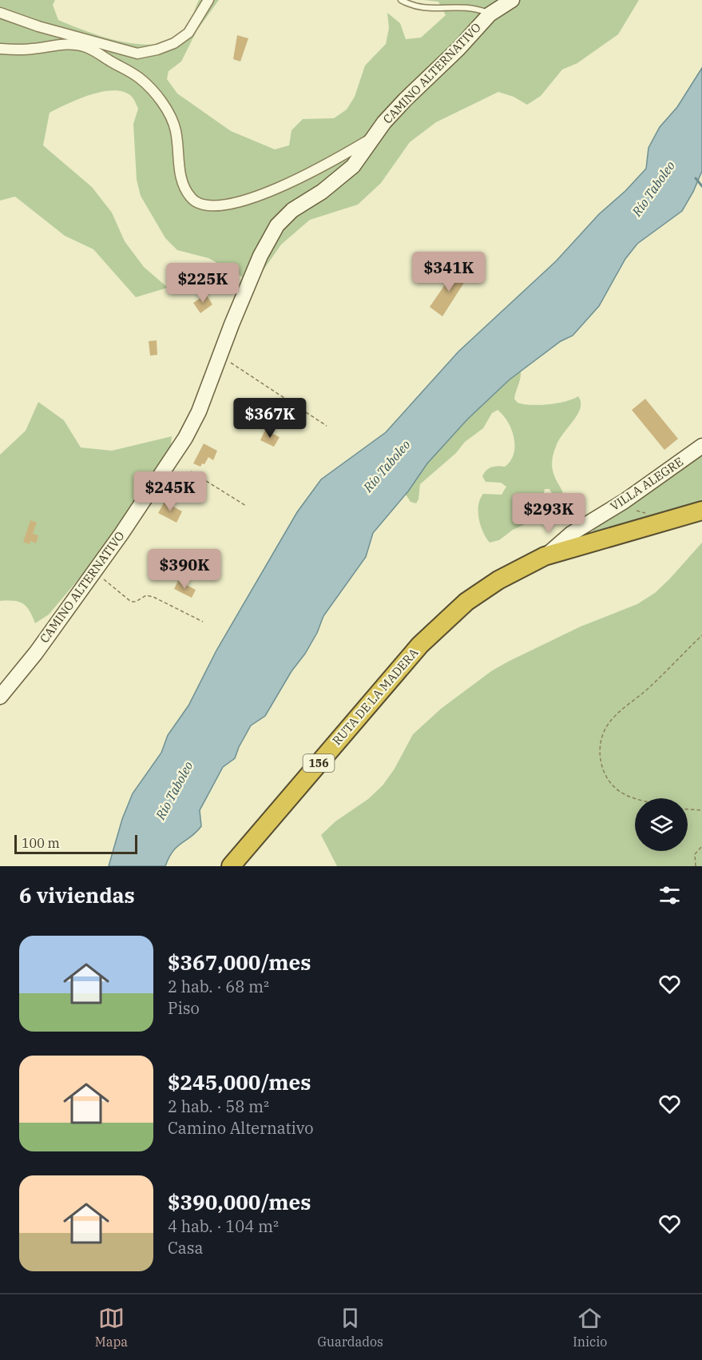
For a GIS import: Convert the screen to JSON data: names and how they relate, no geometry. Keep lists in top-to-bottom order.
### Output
{
  "streets": {
    "highway": ["RUTA DE LA MADERA", "156"],
    "street": ["CAMINO ALTERNATIVO", "VILLA ALEGRE"]
  },
  "crossings": [
    ["VILLA ALEGRE", "RUTA DE LA MADERA"],
    ["VILLA ALEGRE", "156"],
    ["RUTA DE LA MADERA", "156"]
  ],
  "water": ["Río Taboleo"],
  "scale_bar": "100 m",
  "page": {
    "price": [
      "$341K",
      "$225K",
      "$367K",
      "$245K",
      "$293K",
      "$390K"
    ],
    "scale": "100 m",
    "heading": "6 viviendas",
    "list": [
      {
        "name": "$367,000/mes",
        "note": "2 hab. · 68 m² · Piso"
      },
      {
        "name": "$245,000/mes",
        "note": "2 hab. · 58 m² · Camino Alternativo"
      },
      {
        "name": "$390,000/mes",
        "note": "4 hab. · 104 m² · Casa"
      }
    ],
    "tabs": ["Mapa", "Guardados", "Inicio"]
  }
}
